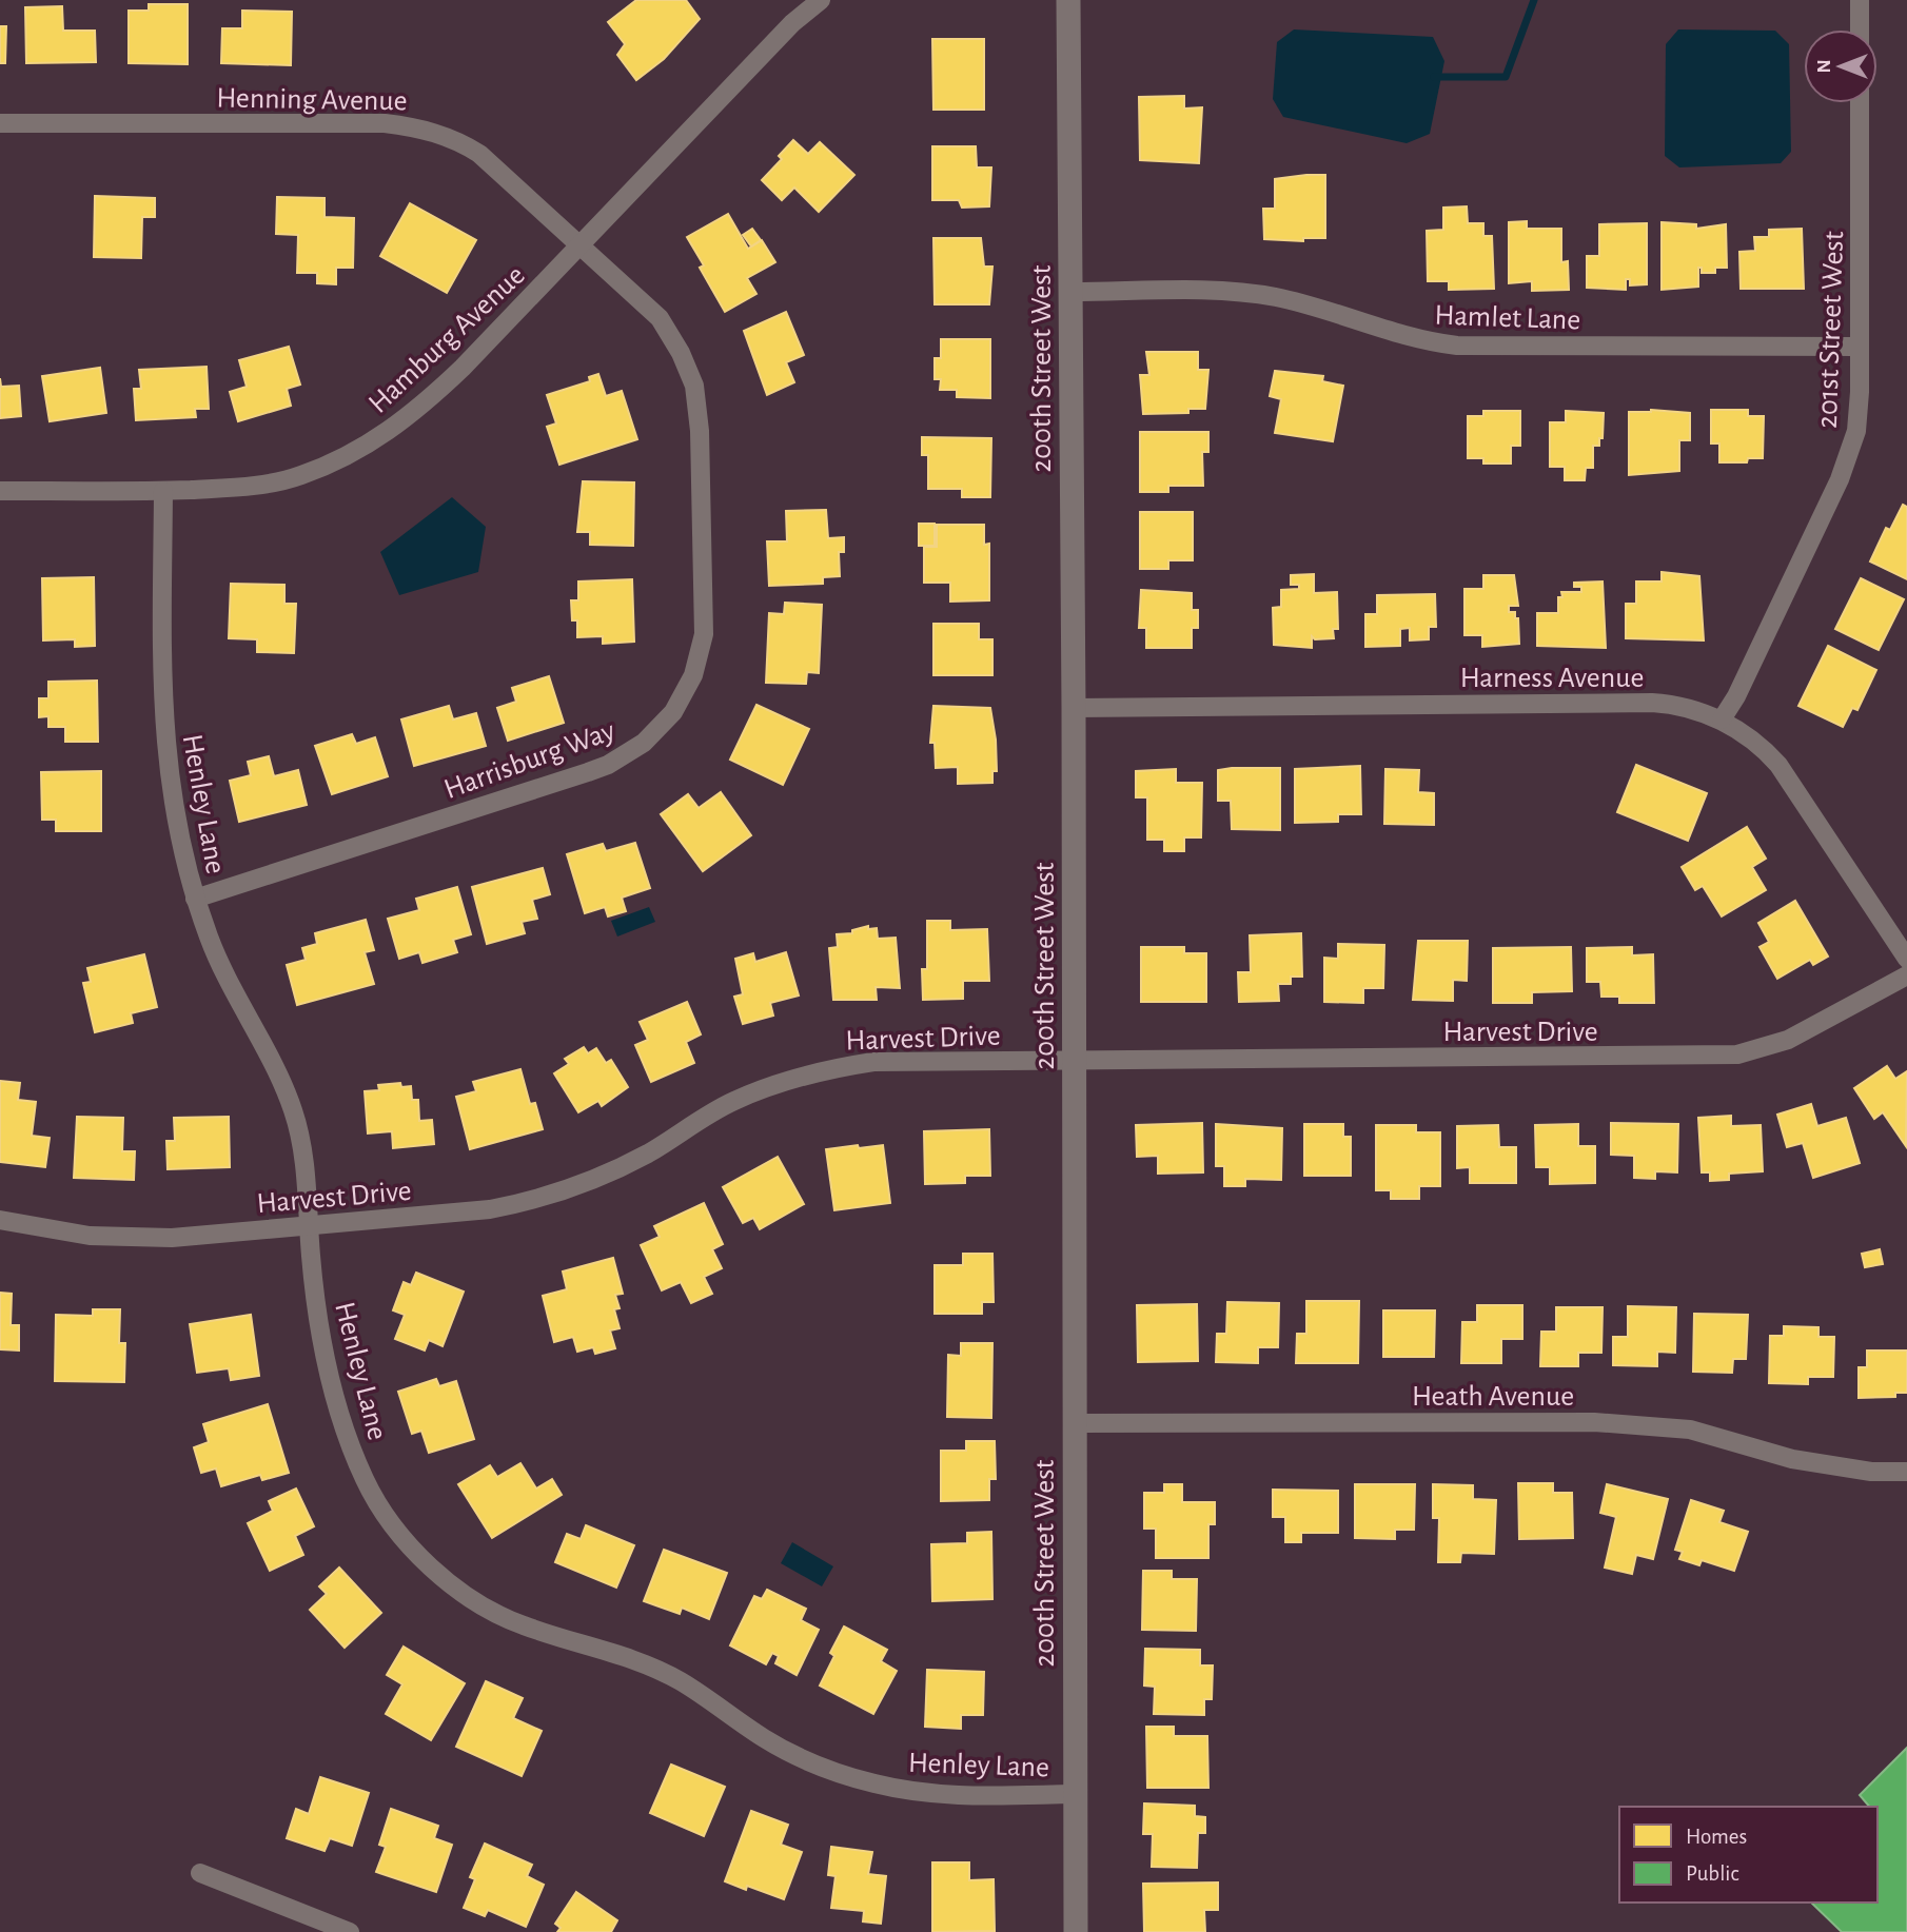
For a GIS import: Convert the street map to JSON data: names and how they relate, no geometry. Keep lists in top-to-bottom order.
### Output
{
  "streets": {
    "street": [
      "Henning Avenue",
      "Hamlet Lane",
      "201st Street West",
      "Hamburg Avenue",
      "200th Street West",
      "Harness Avenue",
      "Harrisburg Way",
      "Henley Lane",
      "Harvest Drive",
      "Heath Avenue"
    ]
  },
  "crossings": [
    ["Henning Avenue", "Hamburg Avenue"],
    ["Henning Avenue", "Harrisburg Way"],
    ["Hamlet Lane", "201st Street West"],
    ["Hamlet Lane", "200th Street West"],
    ["201st Street West", "Harness Avenue"],
    ["Hamburg Avenue", "Harrisburg Way"],
    ["Hamburg Avenue", "Henley Lane"],
    ["200th Street West", "Harness Avenue"],
    ["200th Street West", "Henley Lane"],
    ["200th Street West", "Harvest Drive"],
    ["200th Street West", "Heath Avenue"],
    ["Harrisburg Way", "Henley Lane"],
    ["Henley Lane", "Harvest Drive"]
  ],
  "legend": ["Homes", "Public"],
  "north": "left"
}
